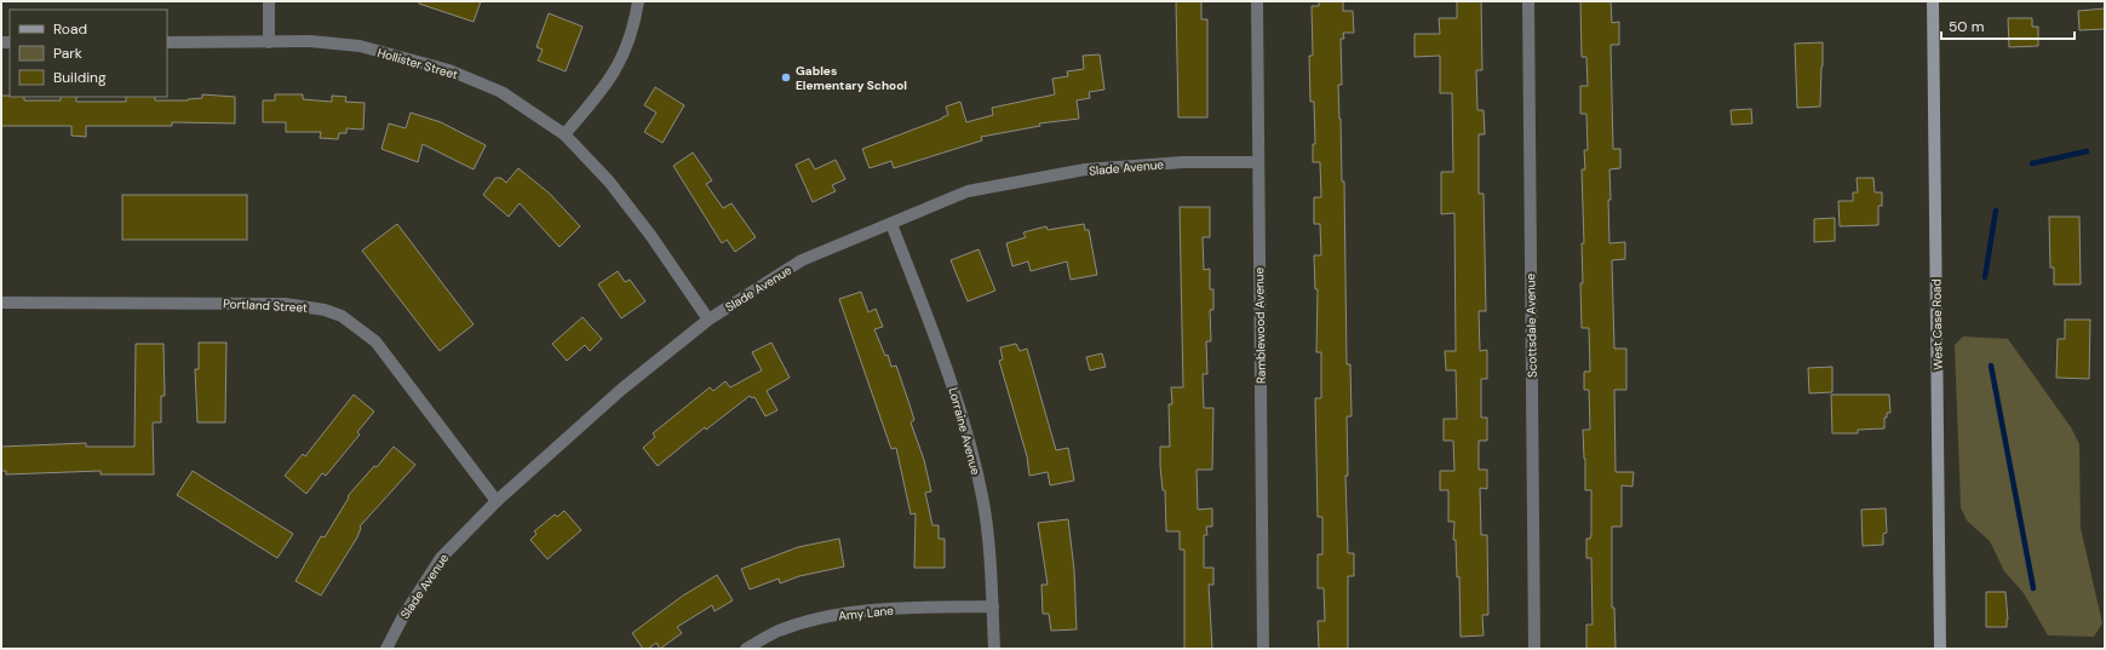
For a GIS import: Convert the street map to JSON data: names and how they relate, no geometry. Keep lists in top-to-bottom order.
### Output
{
  "streets": {
    "main road": ["West Case Road"],
    "street": [
      "Hollister Street",
      "Slade Avenue",
      "Portland Street",
      "Ramblewood Avenue",
      "Scottsdale Avenue",
      "Lorraine Avenue",
      "Amy Lane"
    ]
  },
  "crossings": [
    ["Hollister Street", "Slade Avenue"],
    ["Slade Avenue", "Portland Street"],
    ["Slade Avenue", "Ramblewood Avenue"],
    ["Slade Avenue", "Lorraine Avenue"],
    ["Lorraine Avenue", "Amy Lane"]
  ],
  "places": ["Gables Elementary School"],
  "legend": ["Road", "Park", "Building"],
  "scale_bar": "50 m"
}
